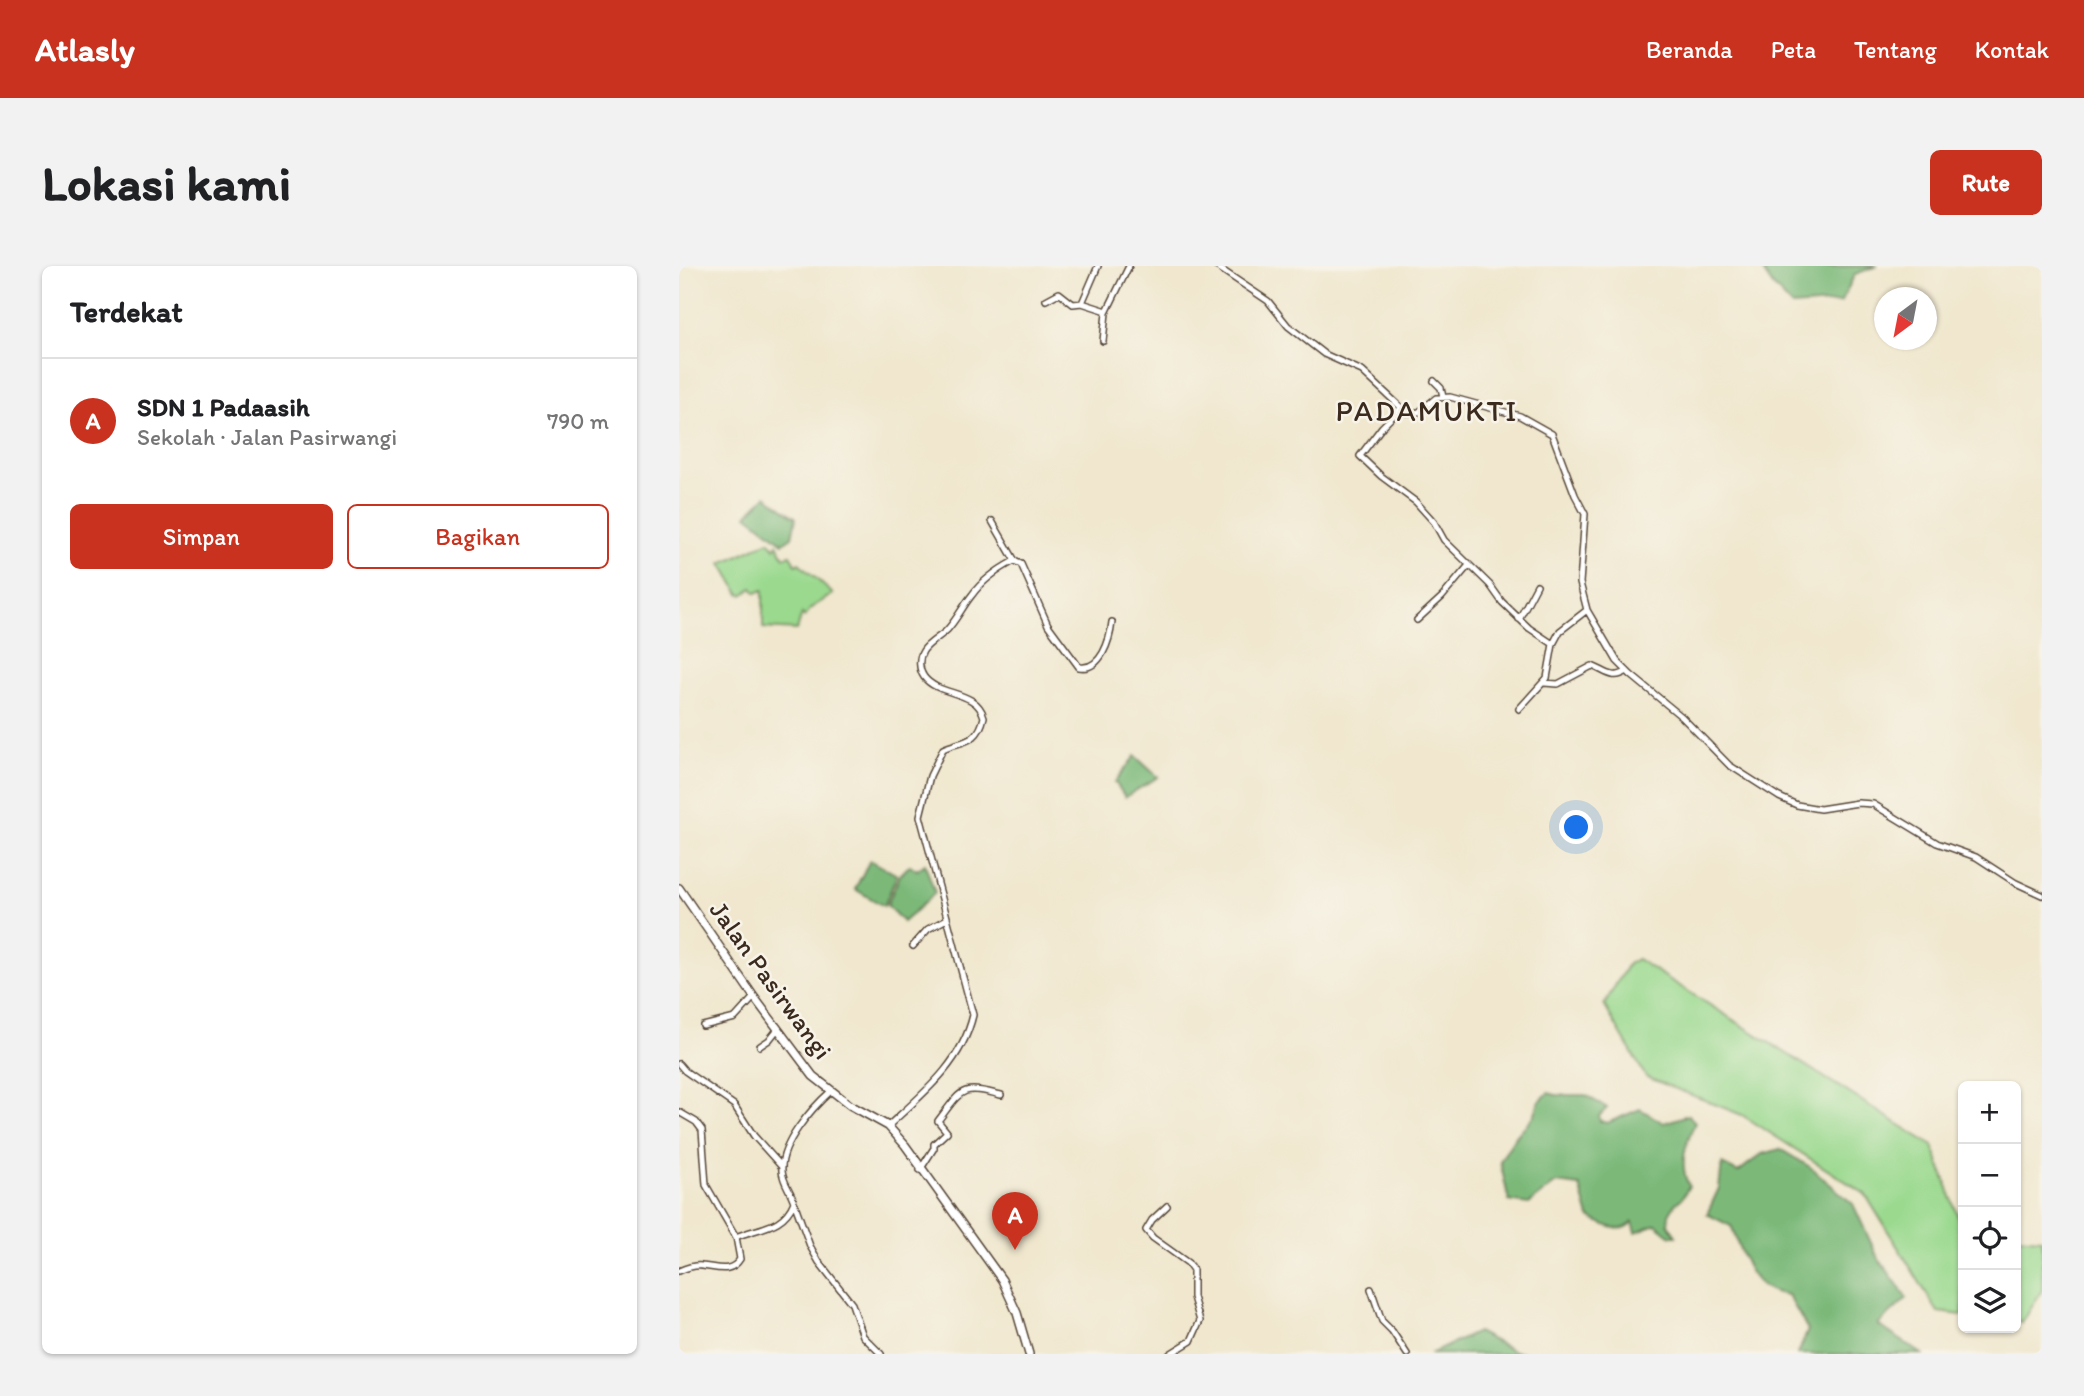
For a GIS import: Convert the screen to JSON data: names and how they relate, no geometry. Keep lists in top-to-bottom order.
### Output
{
  "streets": {
    "street": ["Jalan Pasirwangi"]
  },
  "districts": ["PADAMUKTI"],
  "north": "bottom left",
  "page": {
    "header": "Atlasly",
    "nav": [
      "Beranda",
      "Peta",
      "Tentang",
      "Kontak"
    ],
    "buttons": [
      "Rute",
      ["Simpan", "Bagikan"]
    ],
    "title": "Lokasi kami",
    "heading": "Terdekat",
    "list": [
      {
        "mark": "A",
        "name": "SDN 1 Padaasih",
        "note": "Sekolah · Jalan Pasirwangi",
        "value": "790 m"
      }
    ],
    "map_buttons": ["+", "−"],
    "pins": "A"
  }
}
